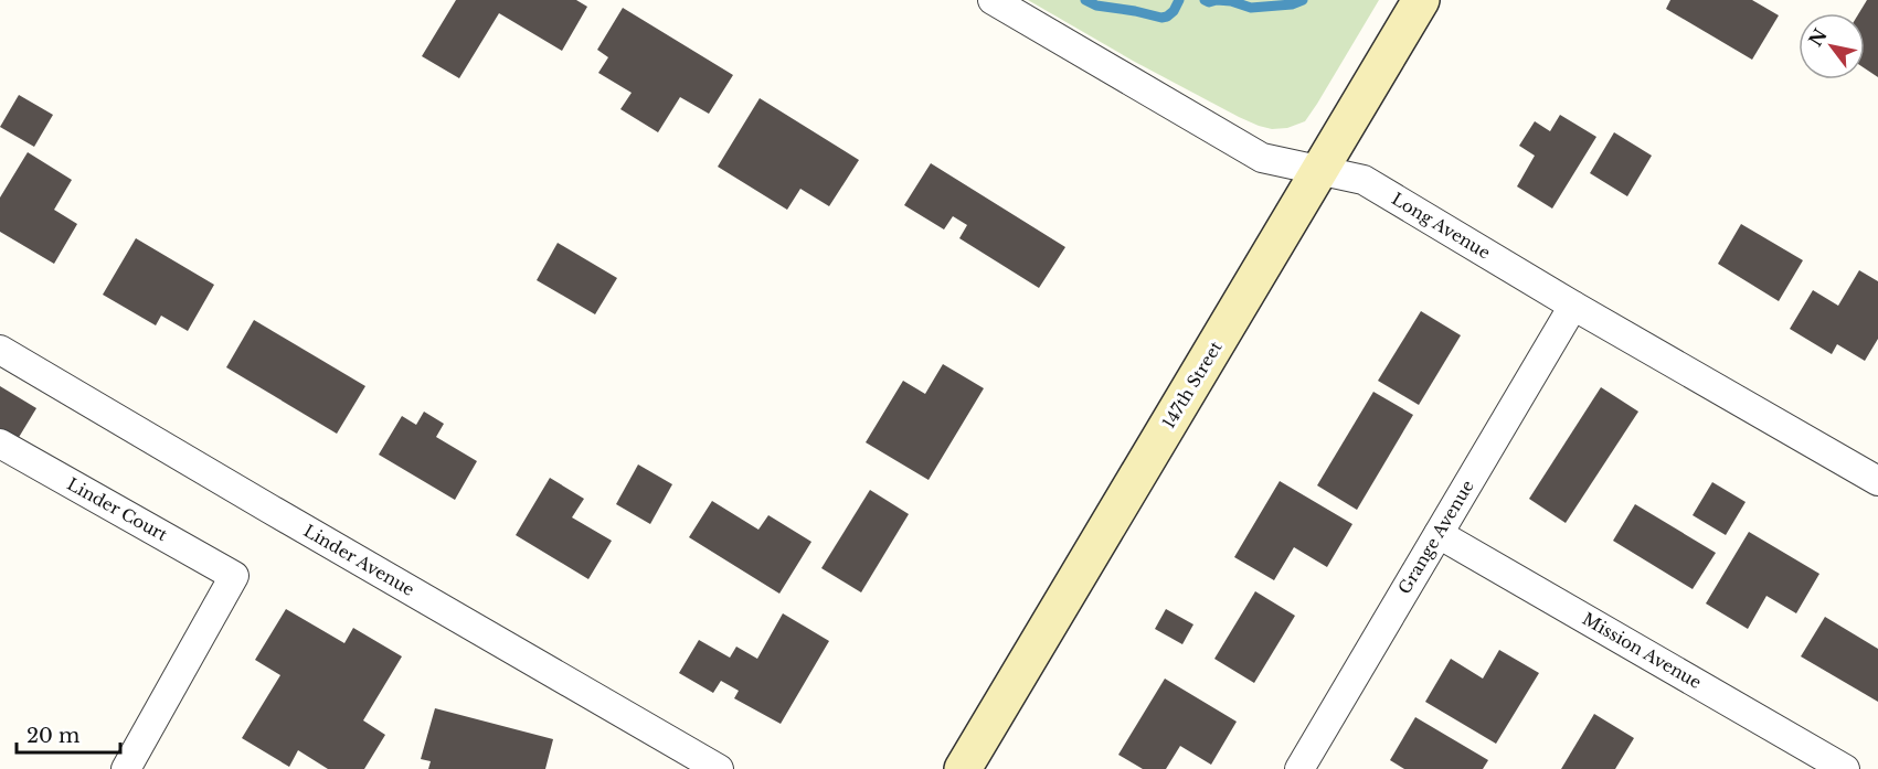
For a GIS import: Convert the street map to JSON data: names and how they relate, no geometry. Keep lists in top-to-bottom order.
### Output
{
  "streets": {
    "main road": ["147th Street"],
    "street": [
      "Long Avenue",
      "Linder Court",
      "Grange Avenue",
      "Linder Avenue",
      "Mission Avenue"
    ]
  },
  "crossings": [
    ["Long Avenue", "147th Street"],
    ["Long Avenue", "Grange Avenue"],
    ["Grange Avenue", "Mission Avenue"]
  ],
  "scale_bar": "20 m",
  "north": "top left"
}
